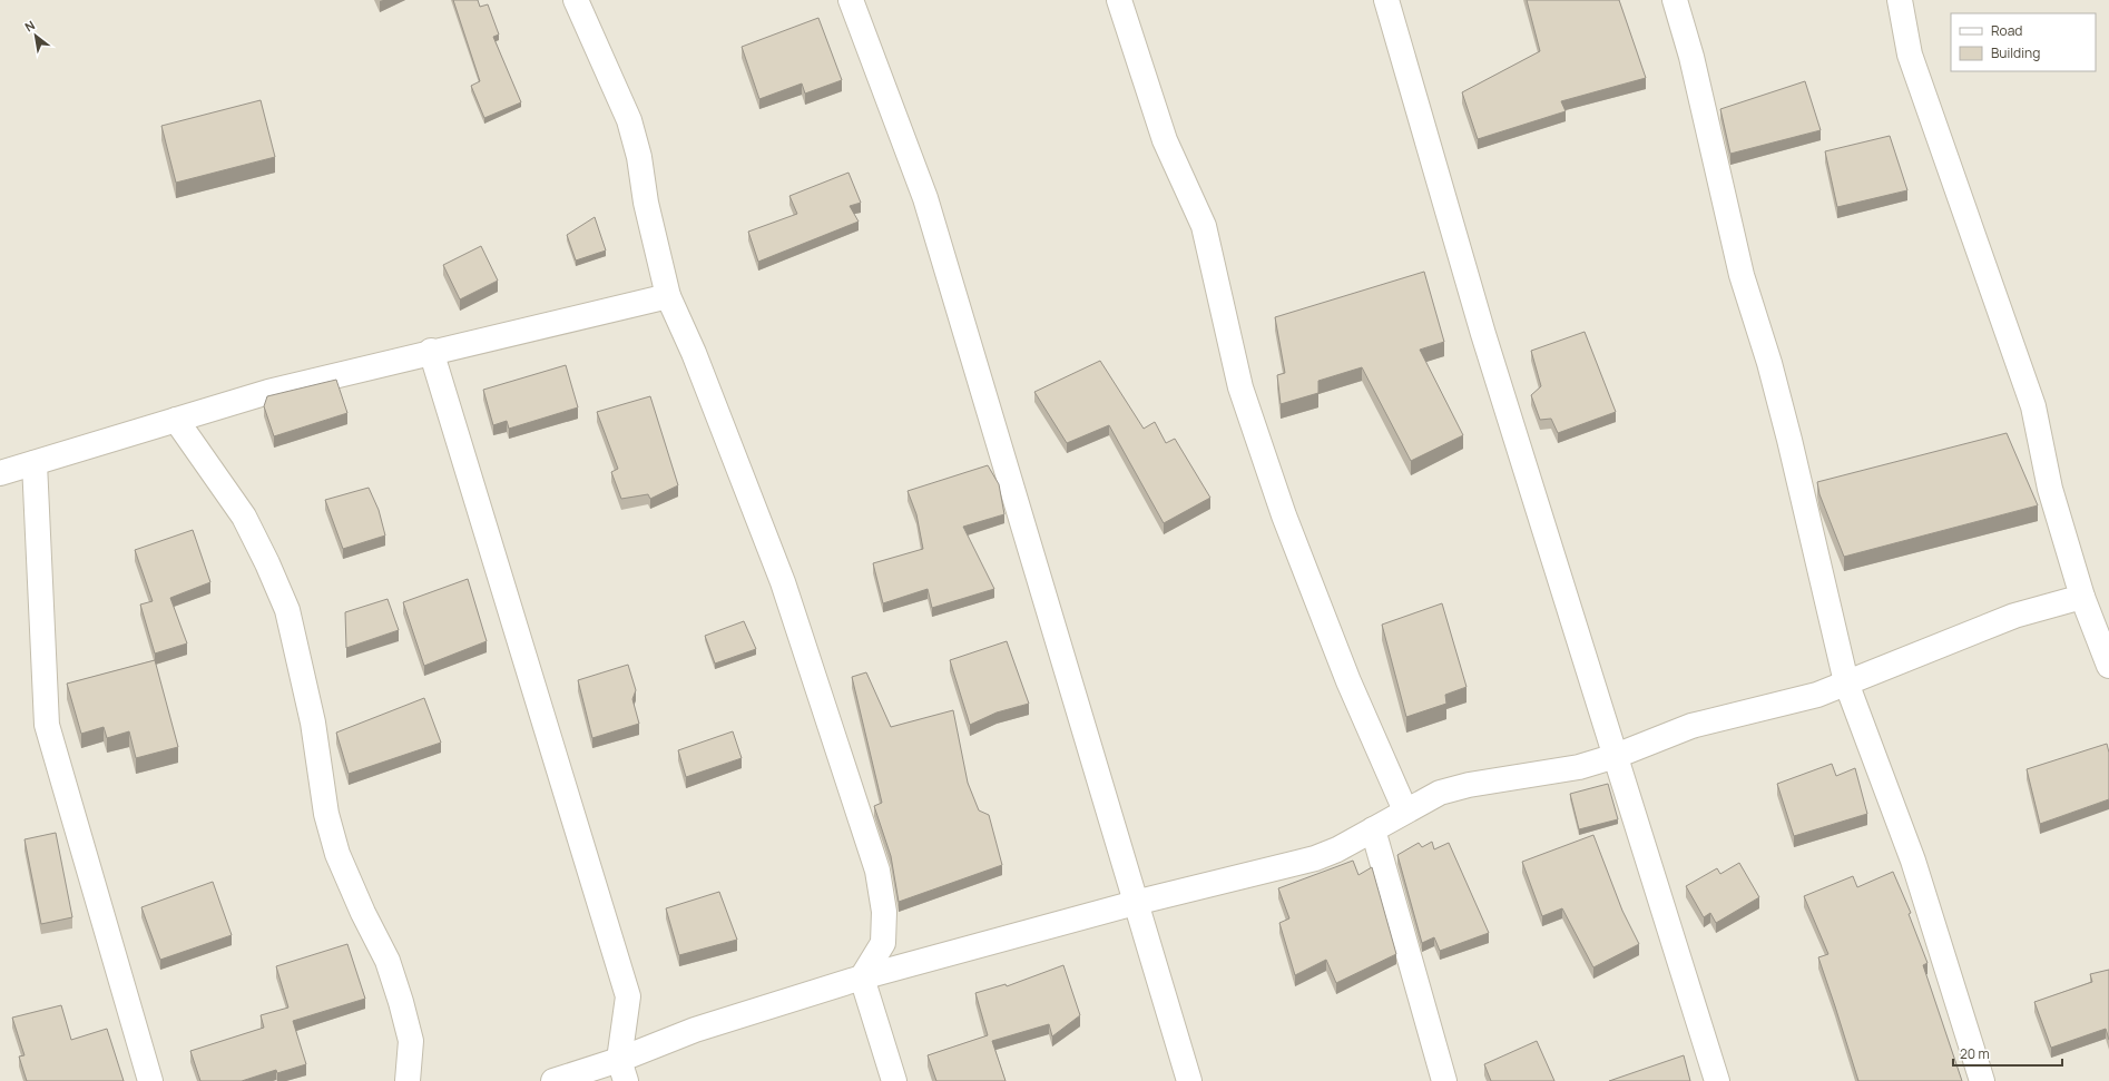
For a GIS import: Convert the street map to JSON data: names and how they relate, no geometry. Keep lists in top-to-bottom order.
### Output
{
  "legend": ["Road", "Building"],
  "scale_bar": "20 m",
  "north": "top left"
}
